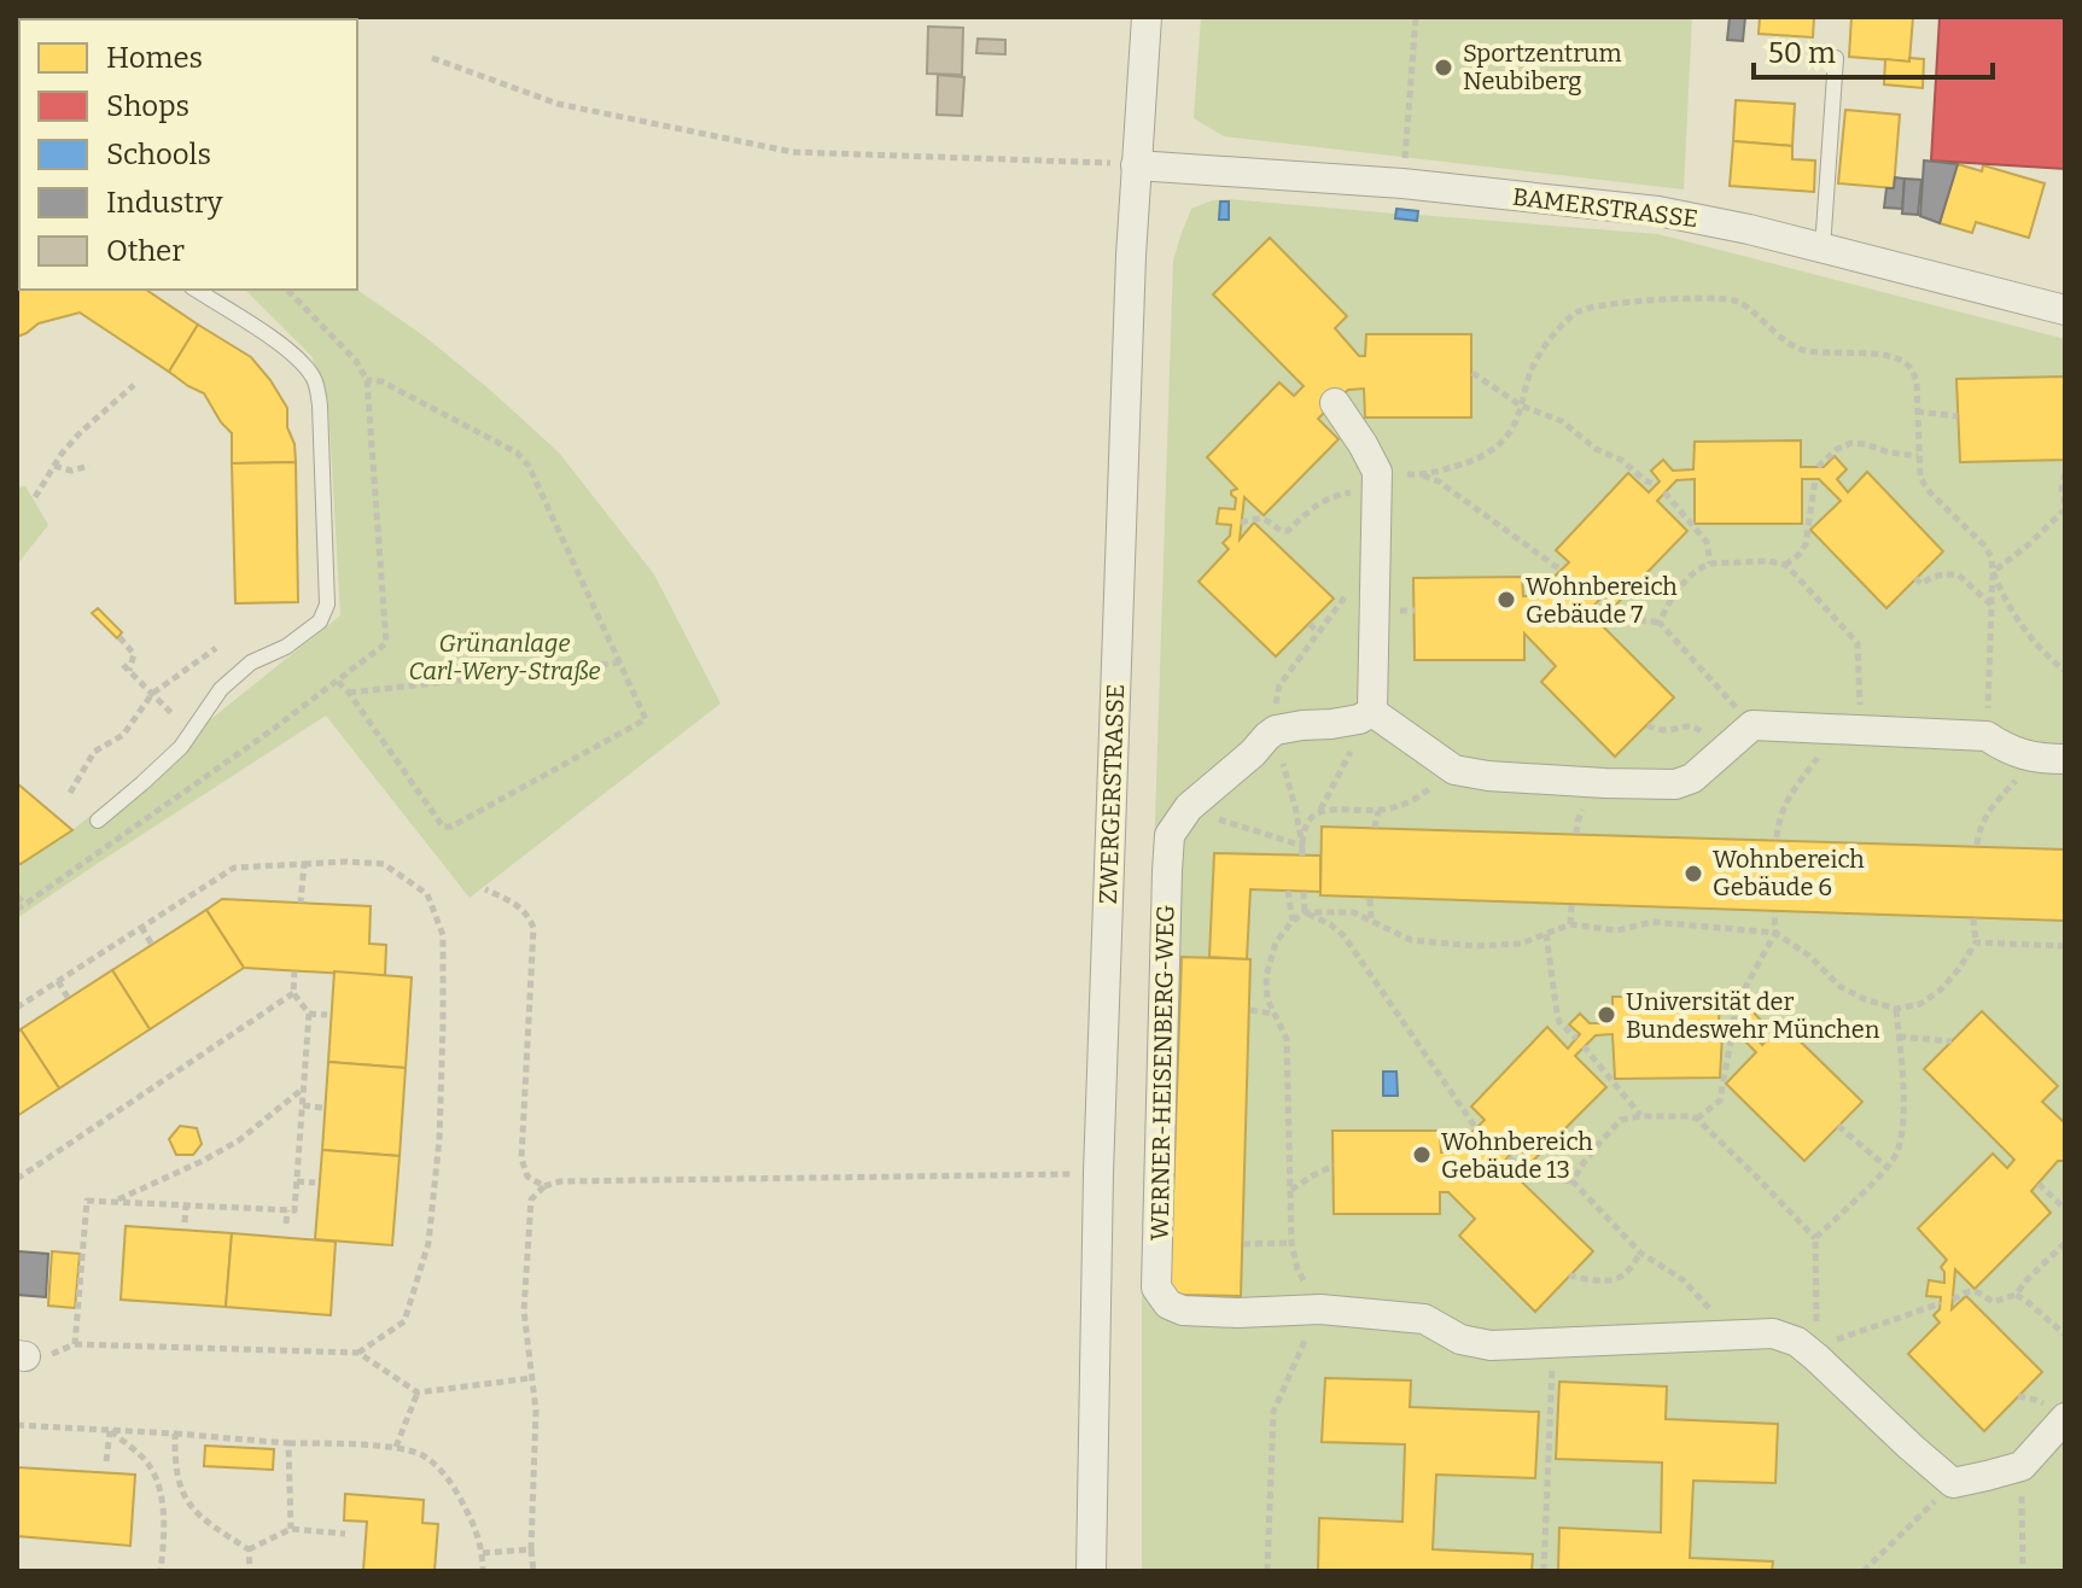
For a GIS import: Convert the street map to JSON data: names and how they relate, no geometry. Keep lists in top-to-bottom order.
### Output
{
  "streets": {
    "street": ["BAMERSTRASSE", "ZWERGERSTRASSE", "WERNER-HEISENBERG-WEG"]
  },
  "crossings": [
    ["BAMERSTRASSE", "ZWERGERSTRASSE"]
  ],
  "parks": ["Grünanlage Carl-Wery-Straße"],
  "places": [
    "Sportzentrum Neubiberg",
    "Wohnbereich Gebäude 7",
    "Wohnbereich Gebäude 6",
    "Universität der Bundeswehr München",
    "Wohnbereich Gebäude 13"
  ],
  "legend": [
    "Homes",
    "Shops",
    "Schools",
    "Industry",
    "Other"
  ],
  "scale_bar": "50 m"
}
